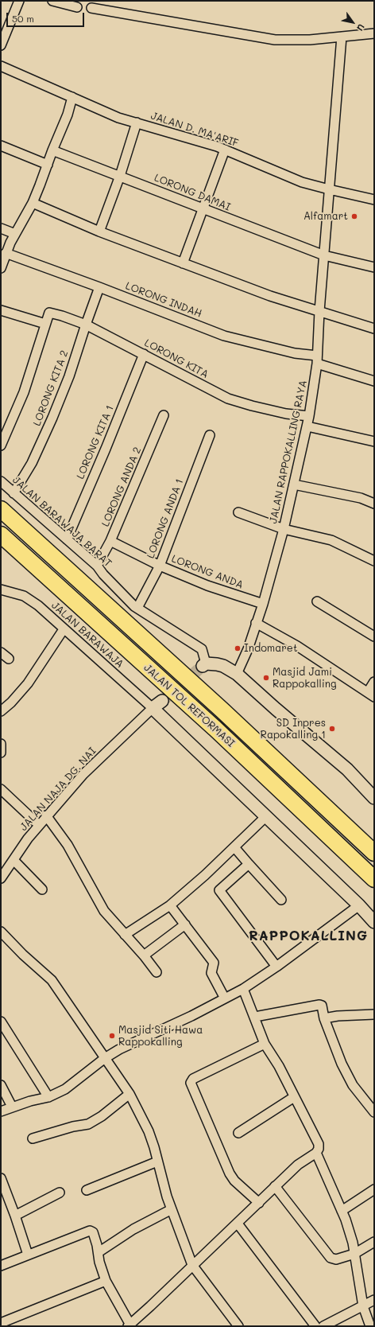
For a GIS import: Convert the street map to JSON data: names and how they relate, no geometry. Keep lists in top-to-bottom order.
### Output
{
  "streets": {
    "highway": ["JALAN TOL REFORMASI"],
    "street": [
      "JALAN D. MA'ARIF",
      "LORONG DAMAI",
      "LORONG INDAH",
      "LORONG KITA",
      "LORONG KITA 2",
      "LORONG KITA 1",
      "JALAN RAPPOKALLING RAYA",
      "LORONG ANDA 2",
      "LORONG ANDA 1",
      "JALAN BARAWAJA BARAT",
      "LORONG ANDA",
      "JALAN BARAWAJA",
      "JALAN NAJA DG. NAI"
    ]
  },
  "crossings": [
    ["JALAN D. MA'ARIF", "JALAN RAPPOKALLING RAYA"],
    ["LORONG DAMAI", "JALAN RAPPOKALLING RAYA"],
    ["LORONG INDAH", "LORONG KITA 2"],
    ["LORONG INDAH", "JALAN RAPPOKALLING RAYA"],
    ["LORONG KITA", "LORONG KITA 2"],
    ["LORONG KITA", "LORONG KITA 1"],
    ["LORONG KITA", "JALAN RAPPOKALLING RAYA"],
    ["LORONG KITA 2", "JALAN BARAWAJA BARAT"],
    ["LORONG KITA 1", "JALAN BARAWAJA BARAT"],
    ["JALAN RAPPOKALLING RAYA", "LORONG ANDA"],
    ["LORONG ANDA 2", "JALAN BARAWAJA BARAT"],
    ["LORONG ANDA 2", "LORONG ANDA"],
    ["LORONG ANDA 1", "JALAN BARAWAJA BARAT"],
    ["LORONG ANDA 1", "LORONG ANDA"],
    ["JALAN BARAWAJA", "JALAN NAJA DG. NAI"]
  ],
  "districts": ["RAPPOKALLING"],
  "places": [
    "Alfamart",
    "Indomaret",
    "Masjid Jami Rappokalling",
    "SD Inpres Rapokalling 1",
    "Masjid Siti Hawa Rappokalling"
  ],
  "scale_bar": "50 m",
  "north": "bottom right"
}
